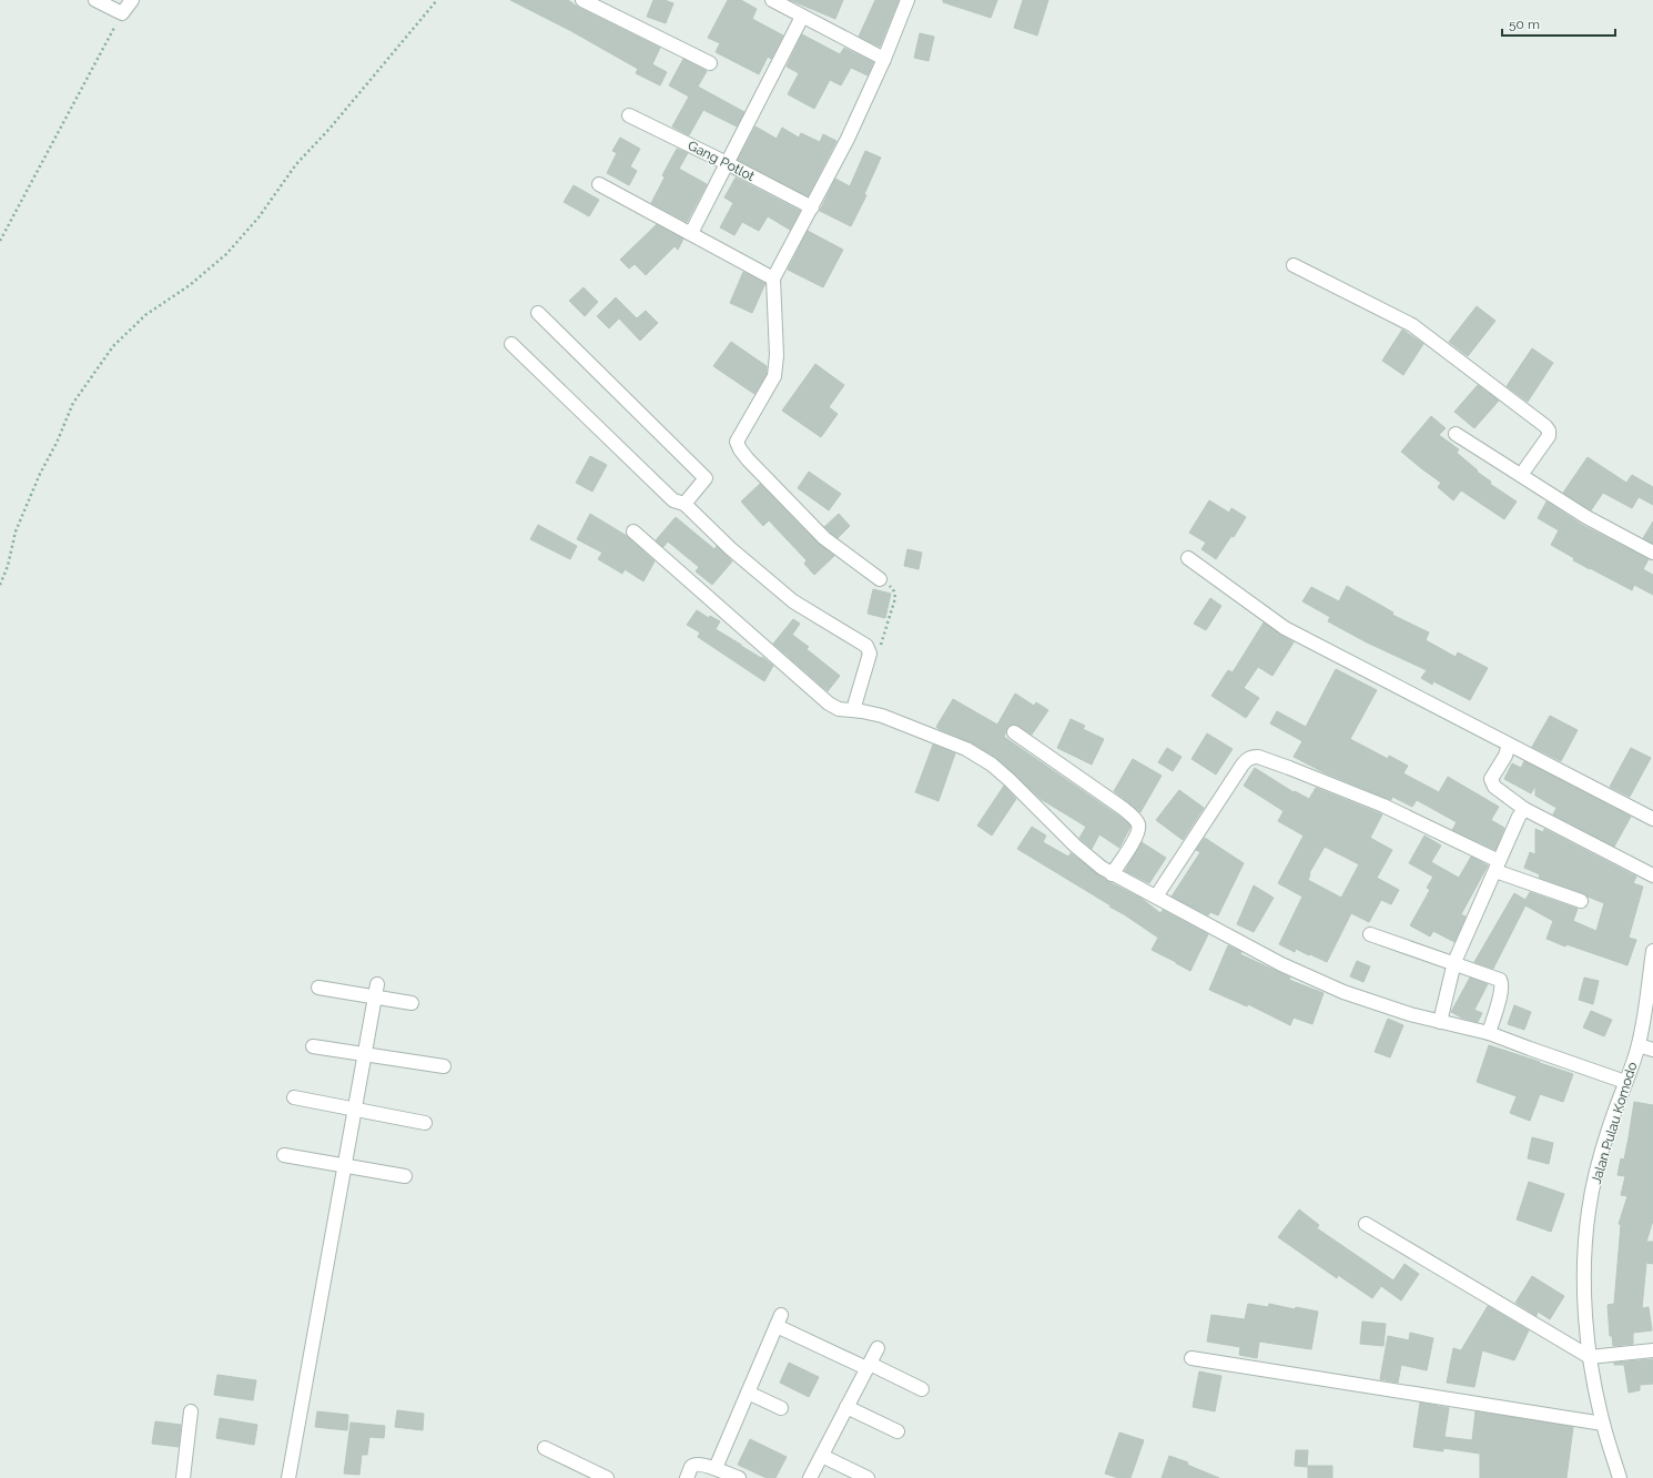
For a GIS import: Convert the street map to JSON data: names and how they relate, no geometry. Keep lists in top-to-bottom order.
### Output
{
  "streets": {
    "street": ["Gang Potlot", "Jalan Pulau Komodo"]
  },
  "scale_bar": "50 m"
}
